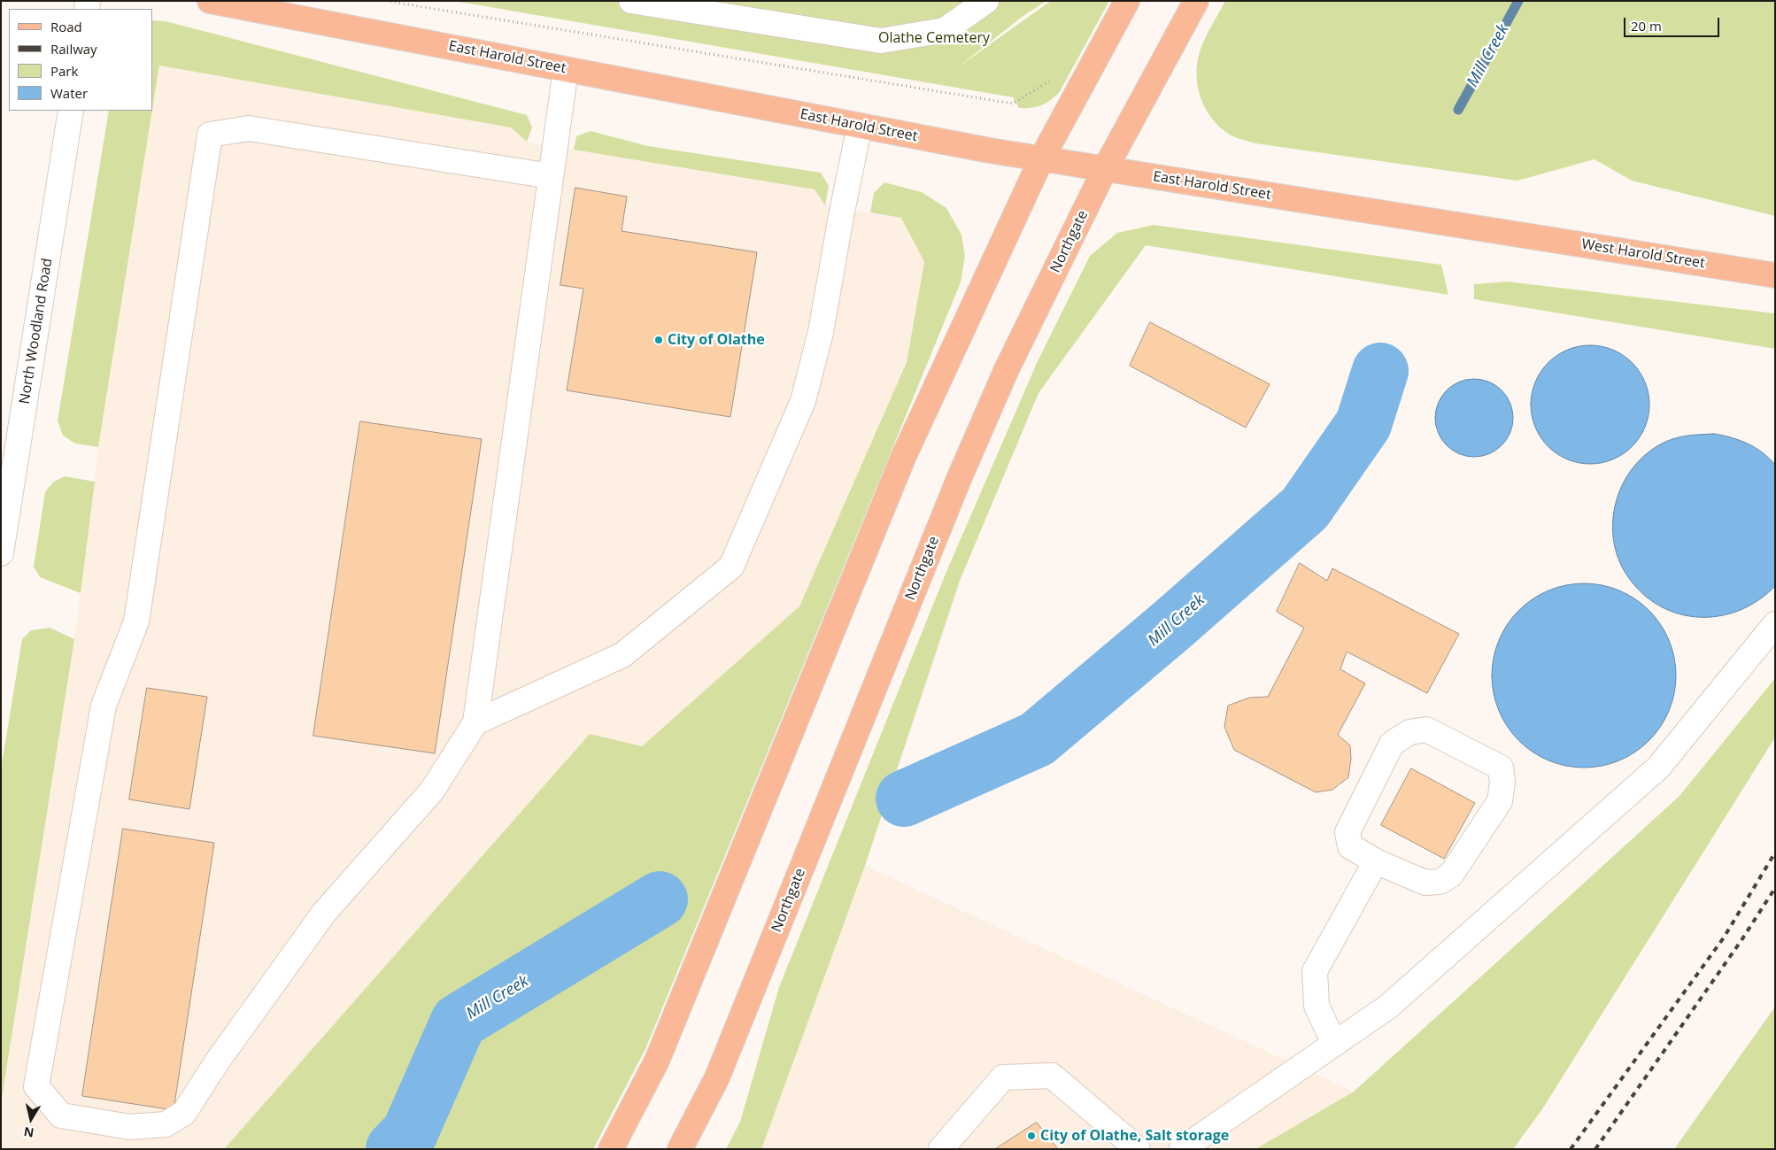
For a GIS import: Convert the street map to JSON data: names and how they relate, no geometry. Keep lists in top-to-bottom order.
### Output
{
  "streets": {
    "main road": ["East Harold Street", "Northgate", "West Harold Street"],
    "street": ["North Woodland Road"]
  },
  "crossings": [
    ["East Harold Street", "Northgate"],
    ["East Harold Street", "West Harold Street"]
  ],
  "water": ["Mill Creek"],
  "parks": ["Olathe Cemetery"],
  "places": ["City of Olathe", "City of Olathe, Salt storage"],
  "legend": [
    "Road",
    "Railway",
    "Park",
    "Water"
  ],
  "scale_bar": "20 m",
  "north": "bottom"
}
